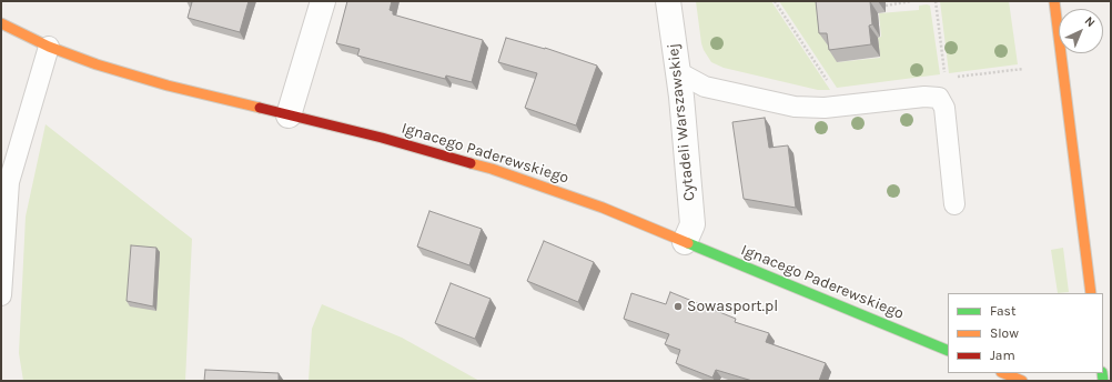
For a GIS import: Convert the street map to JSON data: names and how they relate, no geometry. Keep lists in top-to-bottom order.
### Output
{
  "streets": {
    "street": ["Cytadeli Warszawskiej", "Ignacego Paderewskiego"]
  },
  "crossings": [
    ["Cytadeli Warszawskiej", "Ignacego Paderewskiego"]
  ],
  "places": ["Sowasport.pl"],
  "legend": ["Fast", "Slow", "Jam"],
  "north": "top right"
}
